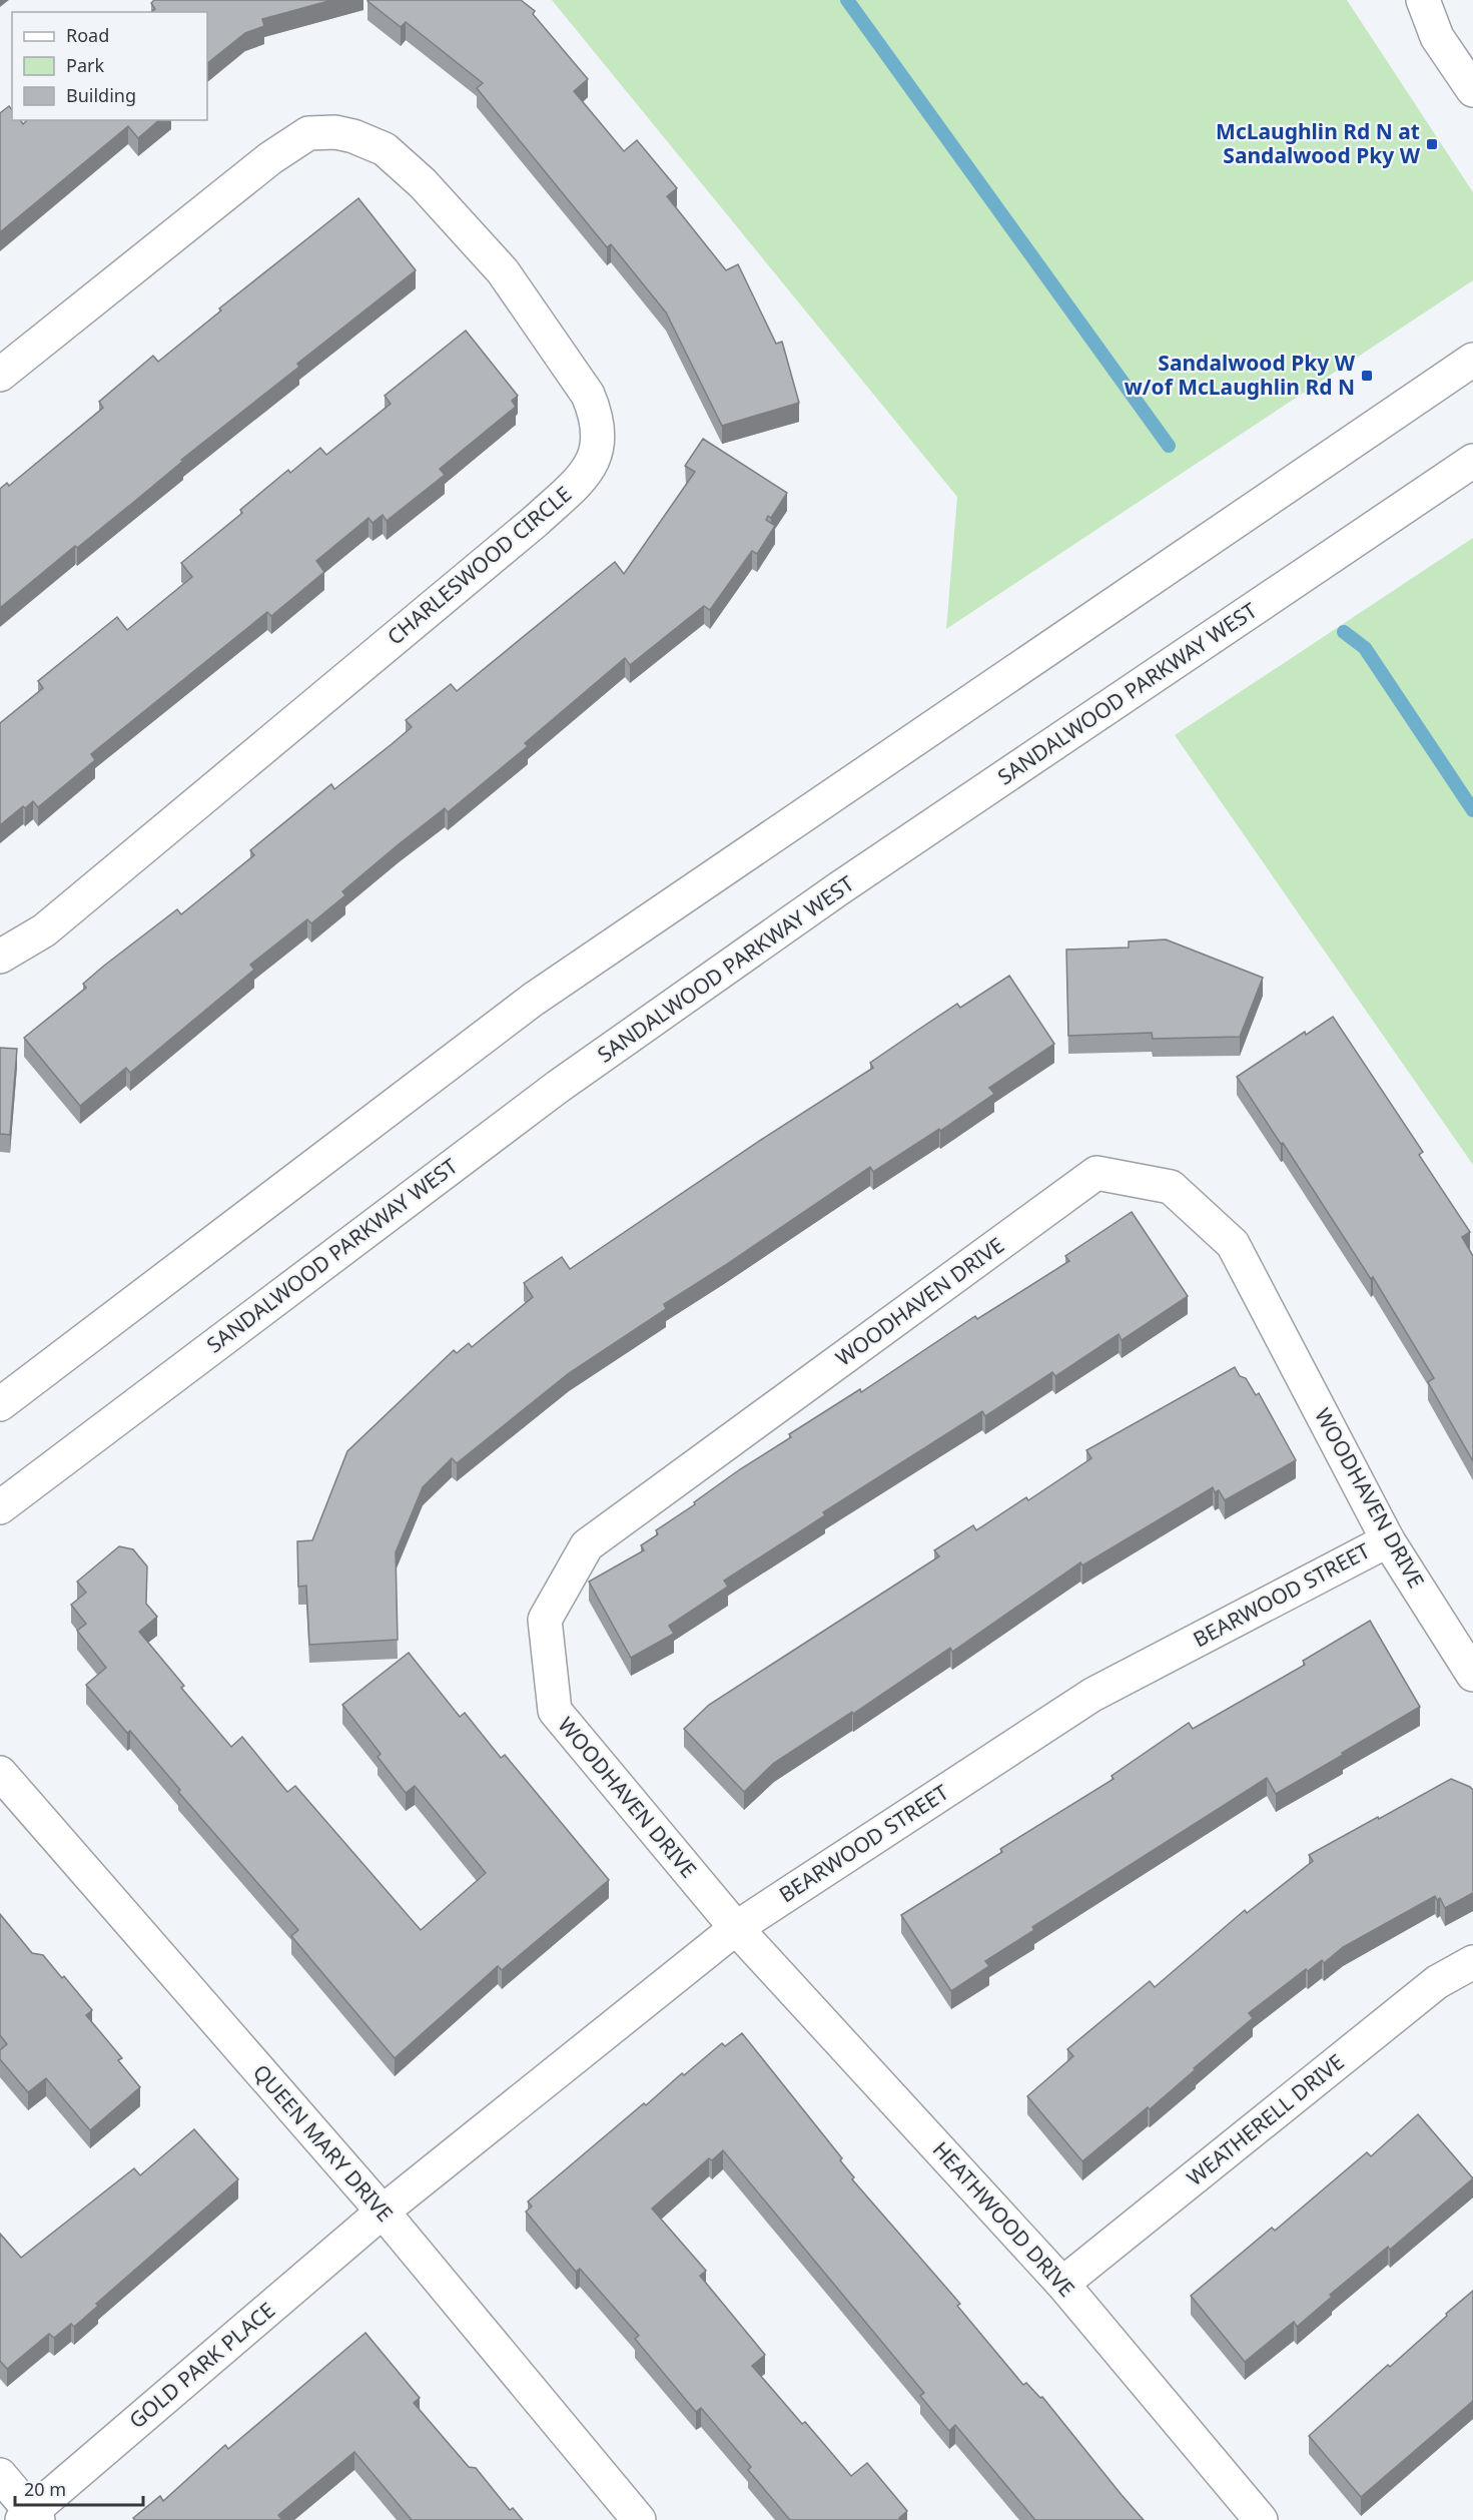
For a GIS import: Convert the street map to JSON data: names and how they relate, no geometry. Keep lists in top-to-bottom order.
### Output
{
  "streets": {
    "street": [
      "CHARLESWOOD CIRCLE",
      "SANDALWOOD PARKWAY WEST",
      "WOODHAVEN DRIVE",
      "BEARWOOD STREET",
      "WEATHERELL DRIVE",
      "QUEEN MARY DRIVE",
      "HEATHWOOD DRIVE",
      "GOLD PARK PLACE"
    ]
  },
  "crossings": [
    ["WOODHAVEN DRIVE", "BEARWOOD STREET"],
    ["WOODHAVEN DRIVE", "HEATHWOOD DRIVE"],
    ["BEARWOOD STREET", "QUEEN MARY DRIVE"],
    ["BEARWOOD STREET", "HEATHWOOD DRIVE"],
    ["BEARWOOD STREET", "GOLD PARK PLACE"],
    ["WEATHERELL DRIVE", "HEATHWOOD DRIVE"],
    ["QUEEN MARY DRIVE", "GOLD PARK PLACE"]
  ],
  "places": {
    "transit": ["McLaughlin Rd N at Sandalwood Pky W", "Sandalwood Pky W w/of McLaughlin Rd N"]
  },
  "legend": ["Road", "Park", "Building"],
  "scale_bar": "20 m"
}
